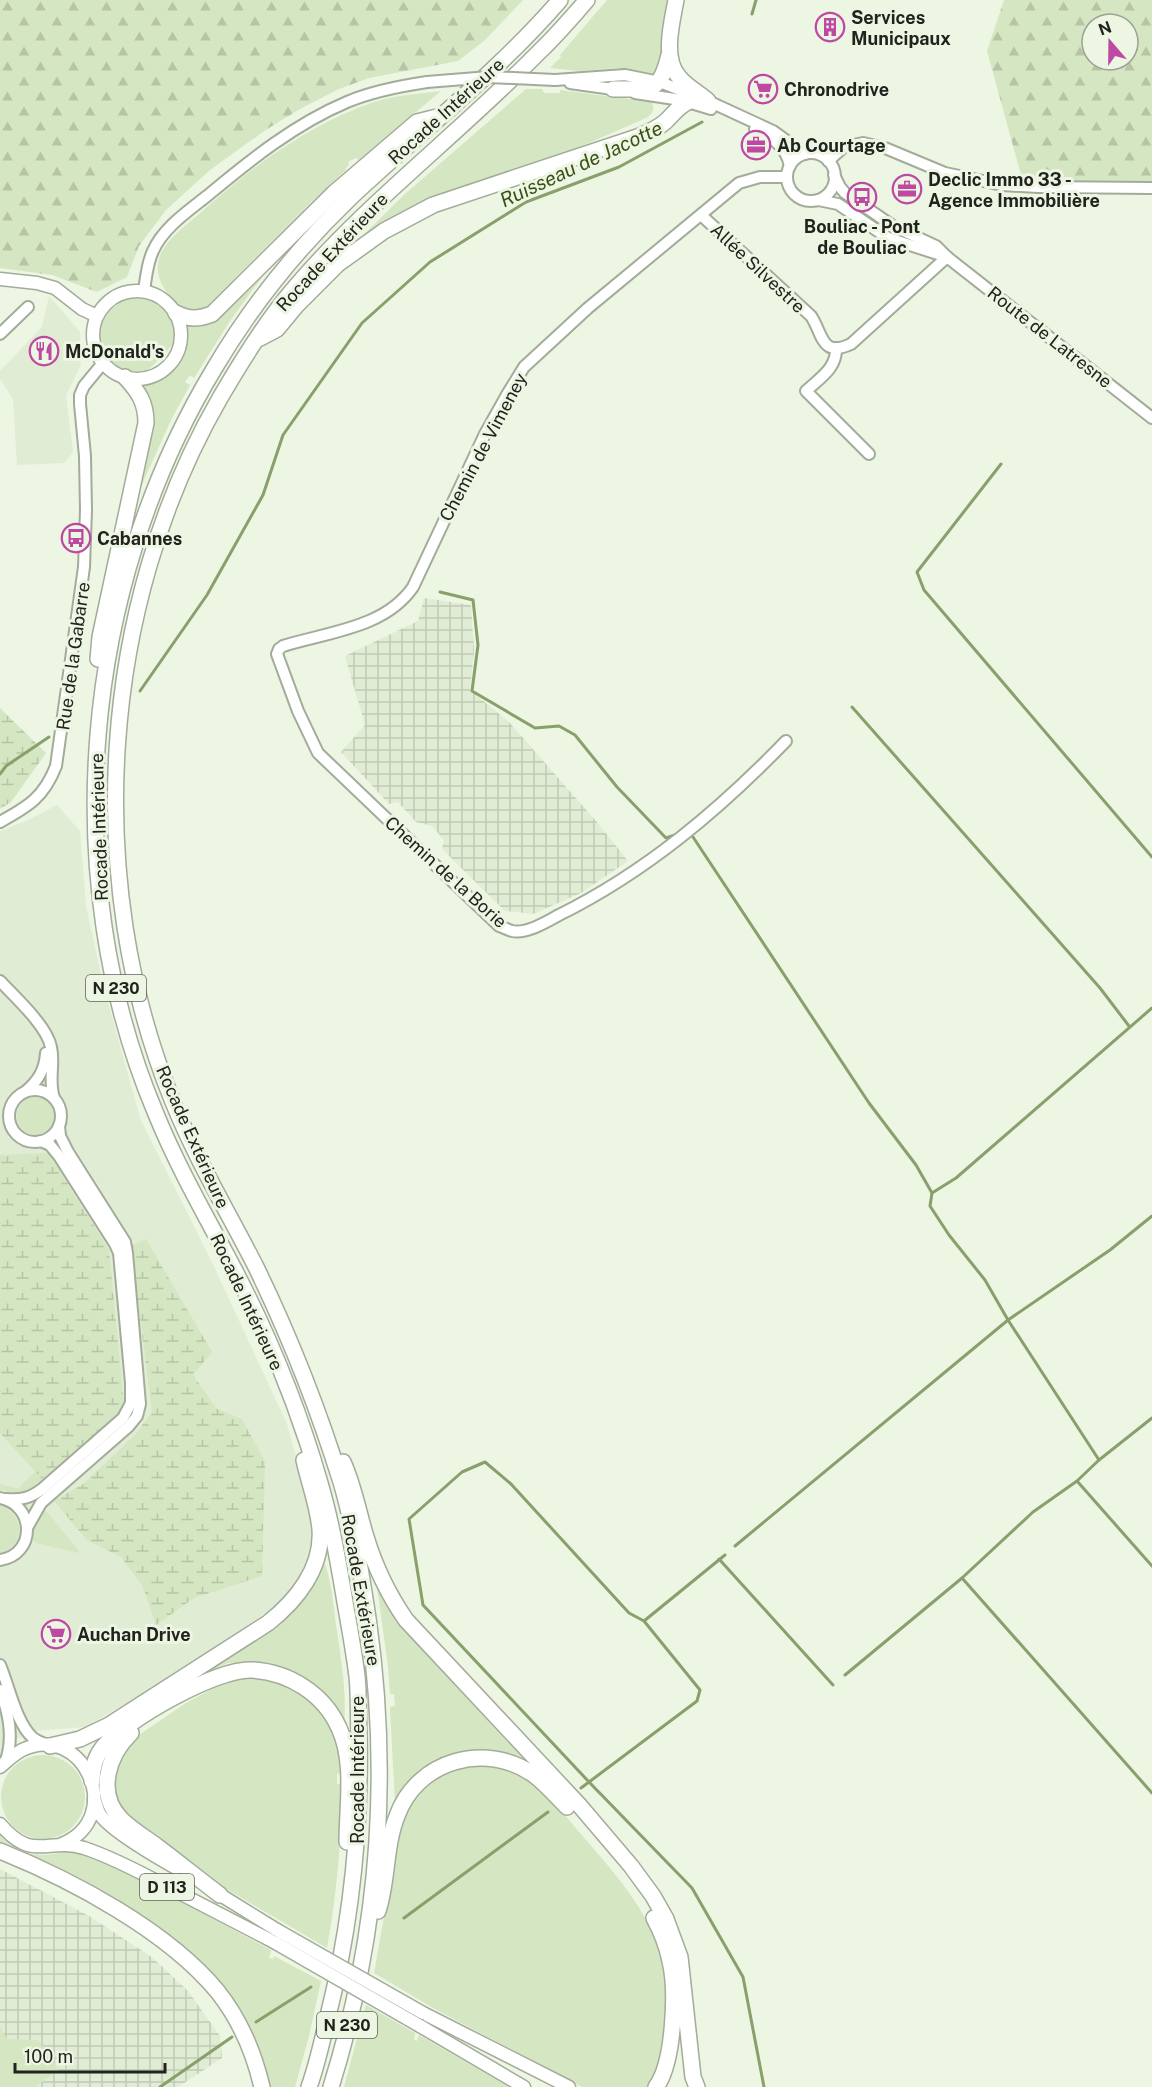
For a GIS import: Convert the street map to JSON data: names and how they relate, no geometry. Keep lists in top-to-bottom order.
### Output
{
  "streets": {
    "highway": ["Rocade Intérieure", "Rocade Extérieure", "N 230"],
    "main road": ["D 113"],
    "street": [
      "Allée Silvestre",
      "Route de Latresne",
      "Chemin de Vimeney",
      "Rue de la Gabarre",
      "Chemin de la Borie"
    ]
  },
  "crossings": [
    ["Allée Silvestre", "Chemin de Vimeney"],
    ["Route de Latresne", "Chemin de Vimeney"],
    ["Chemin de Vimeney", "Chemin de la Borie"]
  ],
  "water": ["Ruisseau de Jacotte"],
  "places": {
    "building": ["Services Municipaux"],
    "supermarket": ["Chronodrive", "Auchan Drive"],
    "office": ["Ab Courtage", "Declic Immo 33 - Agence Immobilière"],
    "bus stop": ["Bouliac - Pont de Bouliac", "Cabannes"],
    "restaurant": ["McDonald's"]
  },
  "scale_bar": "100 m",
  "north": "top"
}
